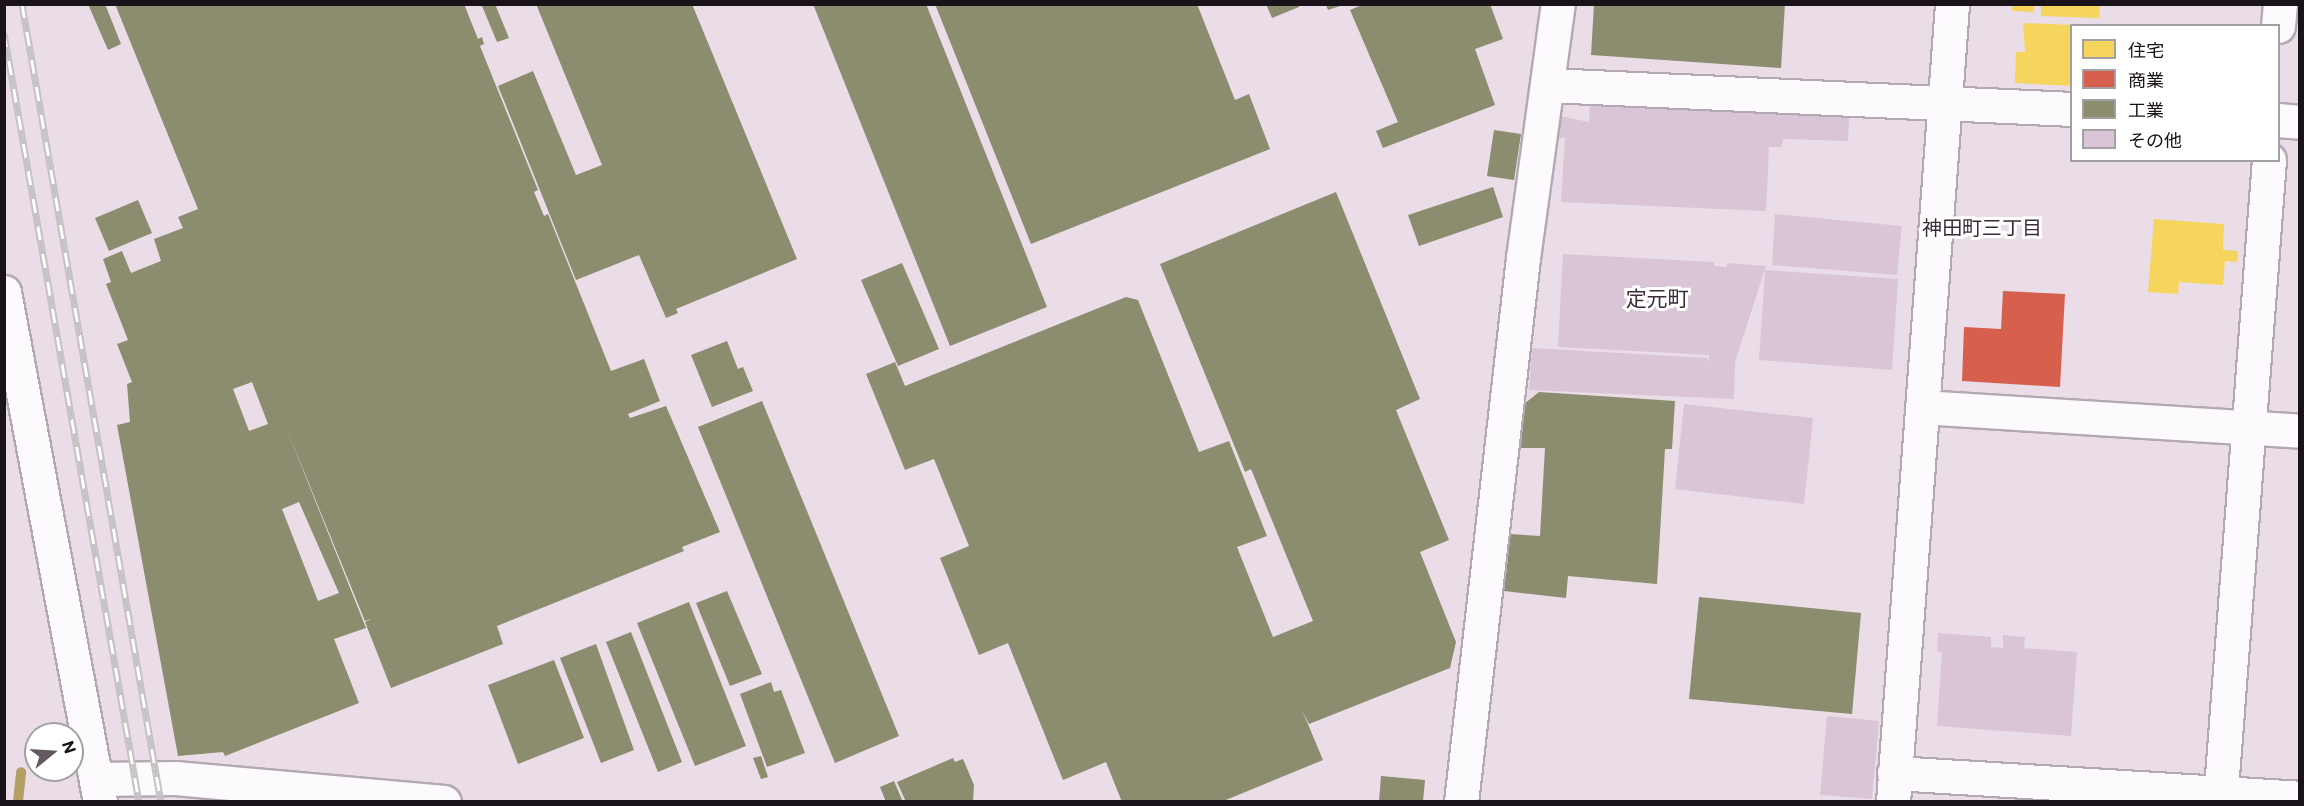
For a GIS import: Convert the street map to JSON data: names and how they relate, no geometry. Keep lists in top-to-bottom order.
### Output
{
  "districts": ["神田町三丁目", "定元町"],
  "legend": [
    "住宅",
    "商業",
    "工業",
    "その他"
  ],
  "north": "right"
}
